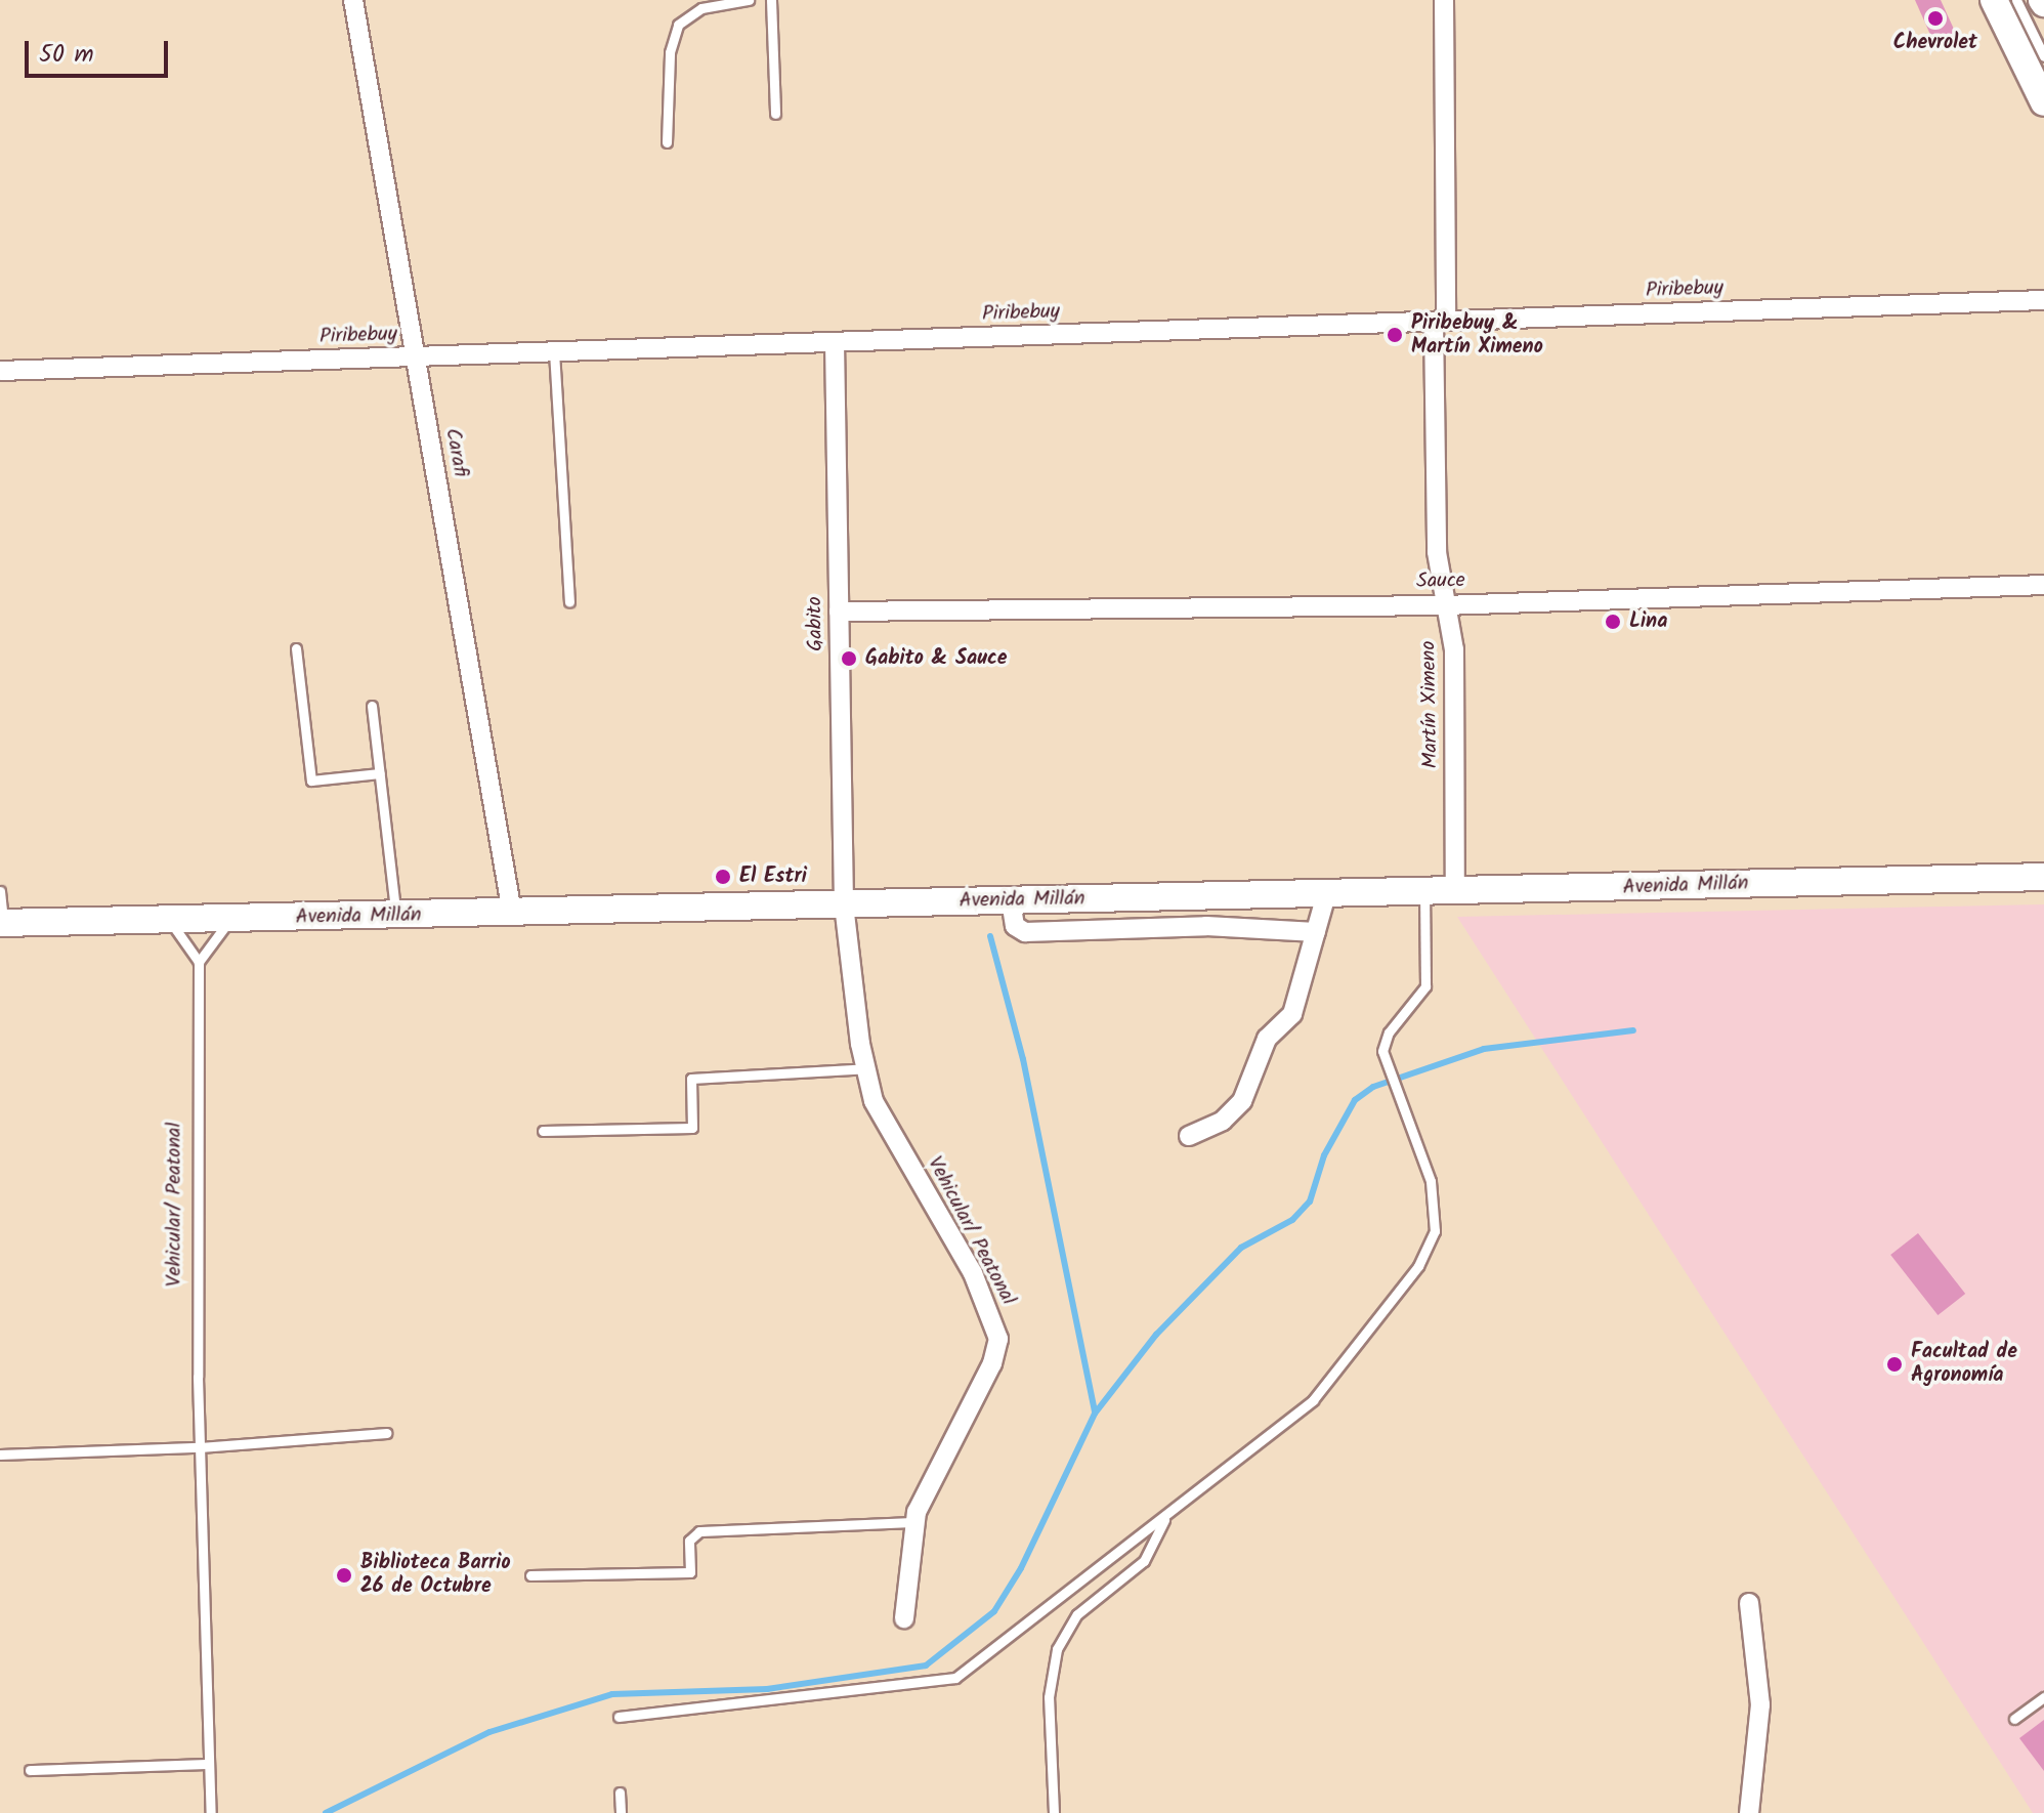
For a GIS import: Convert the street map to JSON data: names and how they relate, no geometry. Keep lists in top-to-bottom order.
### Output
{
  "streets": {
    "main road": ["Avenida Millán"],
    "street": [
      "Piribebuy",
      "Carafi",
      "Sauce",
      "Gabito",
      "Martín Ximeno",
      "Vehicular/ Peatonal"
    ]
  },
  "crossings": [
    ["Piribebuy", "Carafi"],
    ["Piribebuy", "Gabito"],
    ["Piribebuy", "Martín Ximeno"],
    ["Carafi", "Avenida Millán"],
    ["Sauce", "Gabito"],
    ["Sauce", "Martín Ximeno"],
    ["Gabito", "Avenida Millán"],
    ["Gabito", "Vehicular/ Peatonal"],
    ["Martín Ximeno", "Avenida Millán"],
    ["Avenida Millán", "Vehicular/ Peatonal"]
  ],
  "places": [
    "Chevrolet",
    "Piribebuy & Martín Ximeno",
    "Lina",
    "Gabito & Sauce",
    "El Estri",
    "Facultad de Agronomía",
    "Biblioteca Barrio 26 de Octubre"
  ],
  "scale_bar": "50 m"
}
